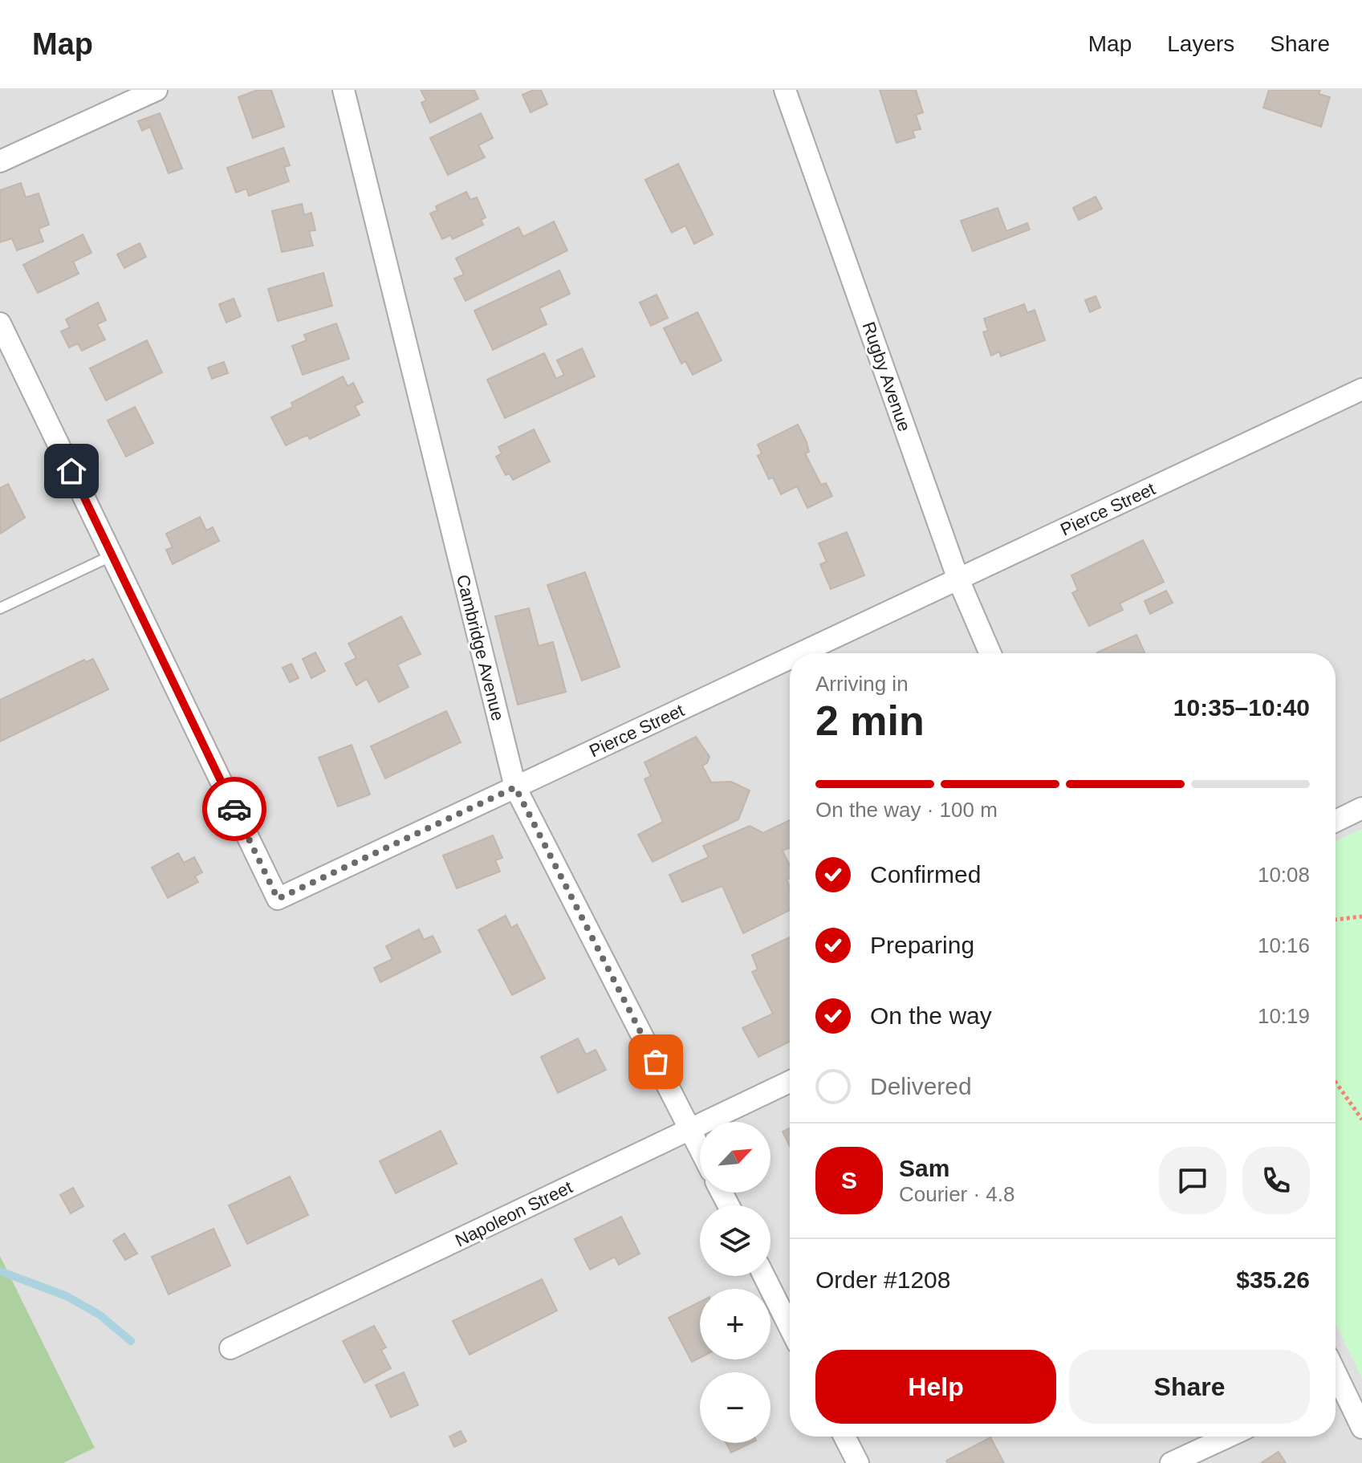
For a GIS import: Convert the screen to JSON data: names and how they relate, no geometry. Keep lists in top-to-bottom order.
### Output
{
  "streets": {
    "street": [
      "Rugby Avenue",
      "Pierce Street",
      "Cambridge Avenue",
      "Napoleon Street"
    ]
  },
  "crossings": [
    ["Rugby Avenue", "Pierce Street"],
    ["Pierce Street", "Cambridge Avenue"],
    ["Cambridge Avenue", "Napoleon Street"]
  ],
  "north": "top right",
  "page": {
    "header": "Map",
    "nav": ["Map", "Layers", "Share"],
    "heading": ["2 min", "Arriving in", "10:35–10:40"],
    "panel": [
      "Sam",
      "Courier · 4.8",
      "Order #1208",
      "$35.26"
    ],
    "bar": "On the way · 100 m",
    "list": [
      ["Confirmed", "10:08"],
      ["Preparing", "10:16"],
      ["On the way", "10:19"],
      "Delivered"
    ],
    "map_buttons": ["+", "−"],
    "round": "S",
    "buttons": ["Help", "Share"]
  }
}
